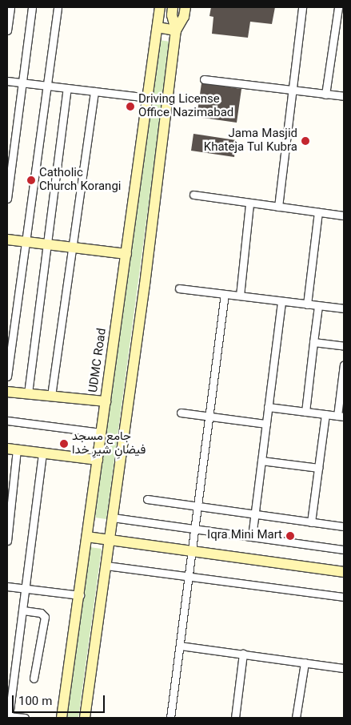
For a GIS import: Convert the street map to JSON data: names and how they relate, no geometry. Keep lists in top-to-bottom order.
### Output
{
  "streets": {
    "main road": ["UDMC Road"]
  },
  "places": [
    "Driving License Office Nazimabad",
    "Jama Masjid Khateja Tul Kubra",
    "Catholic Church Korangi",
    "جامع مسجد فیضانِ شیرِ خدا",
    "Iqra Mini Mart"
  ],
  "scale_bar": "100 m"
}
